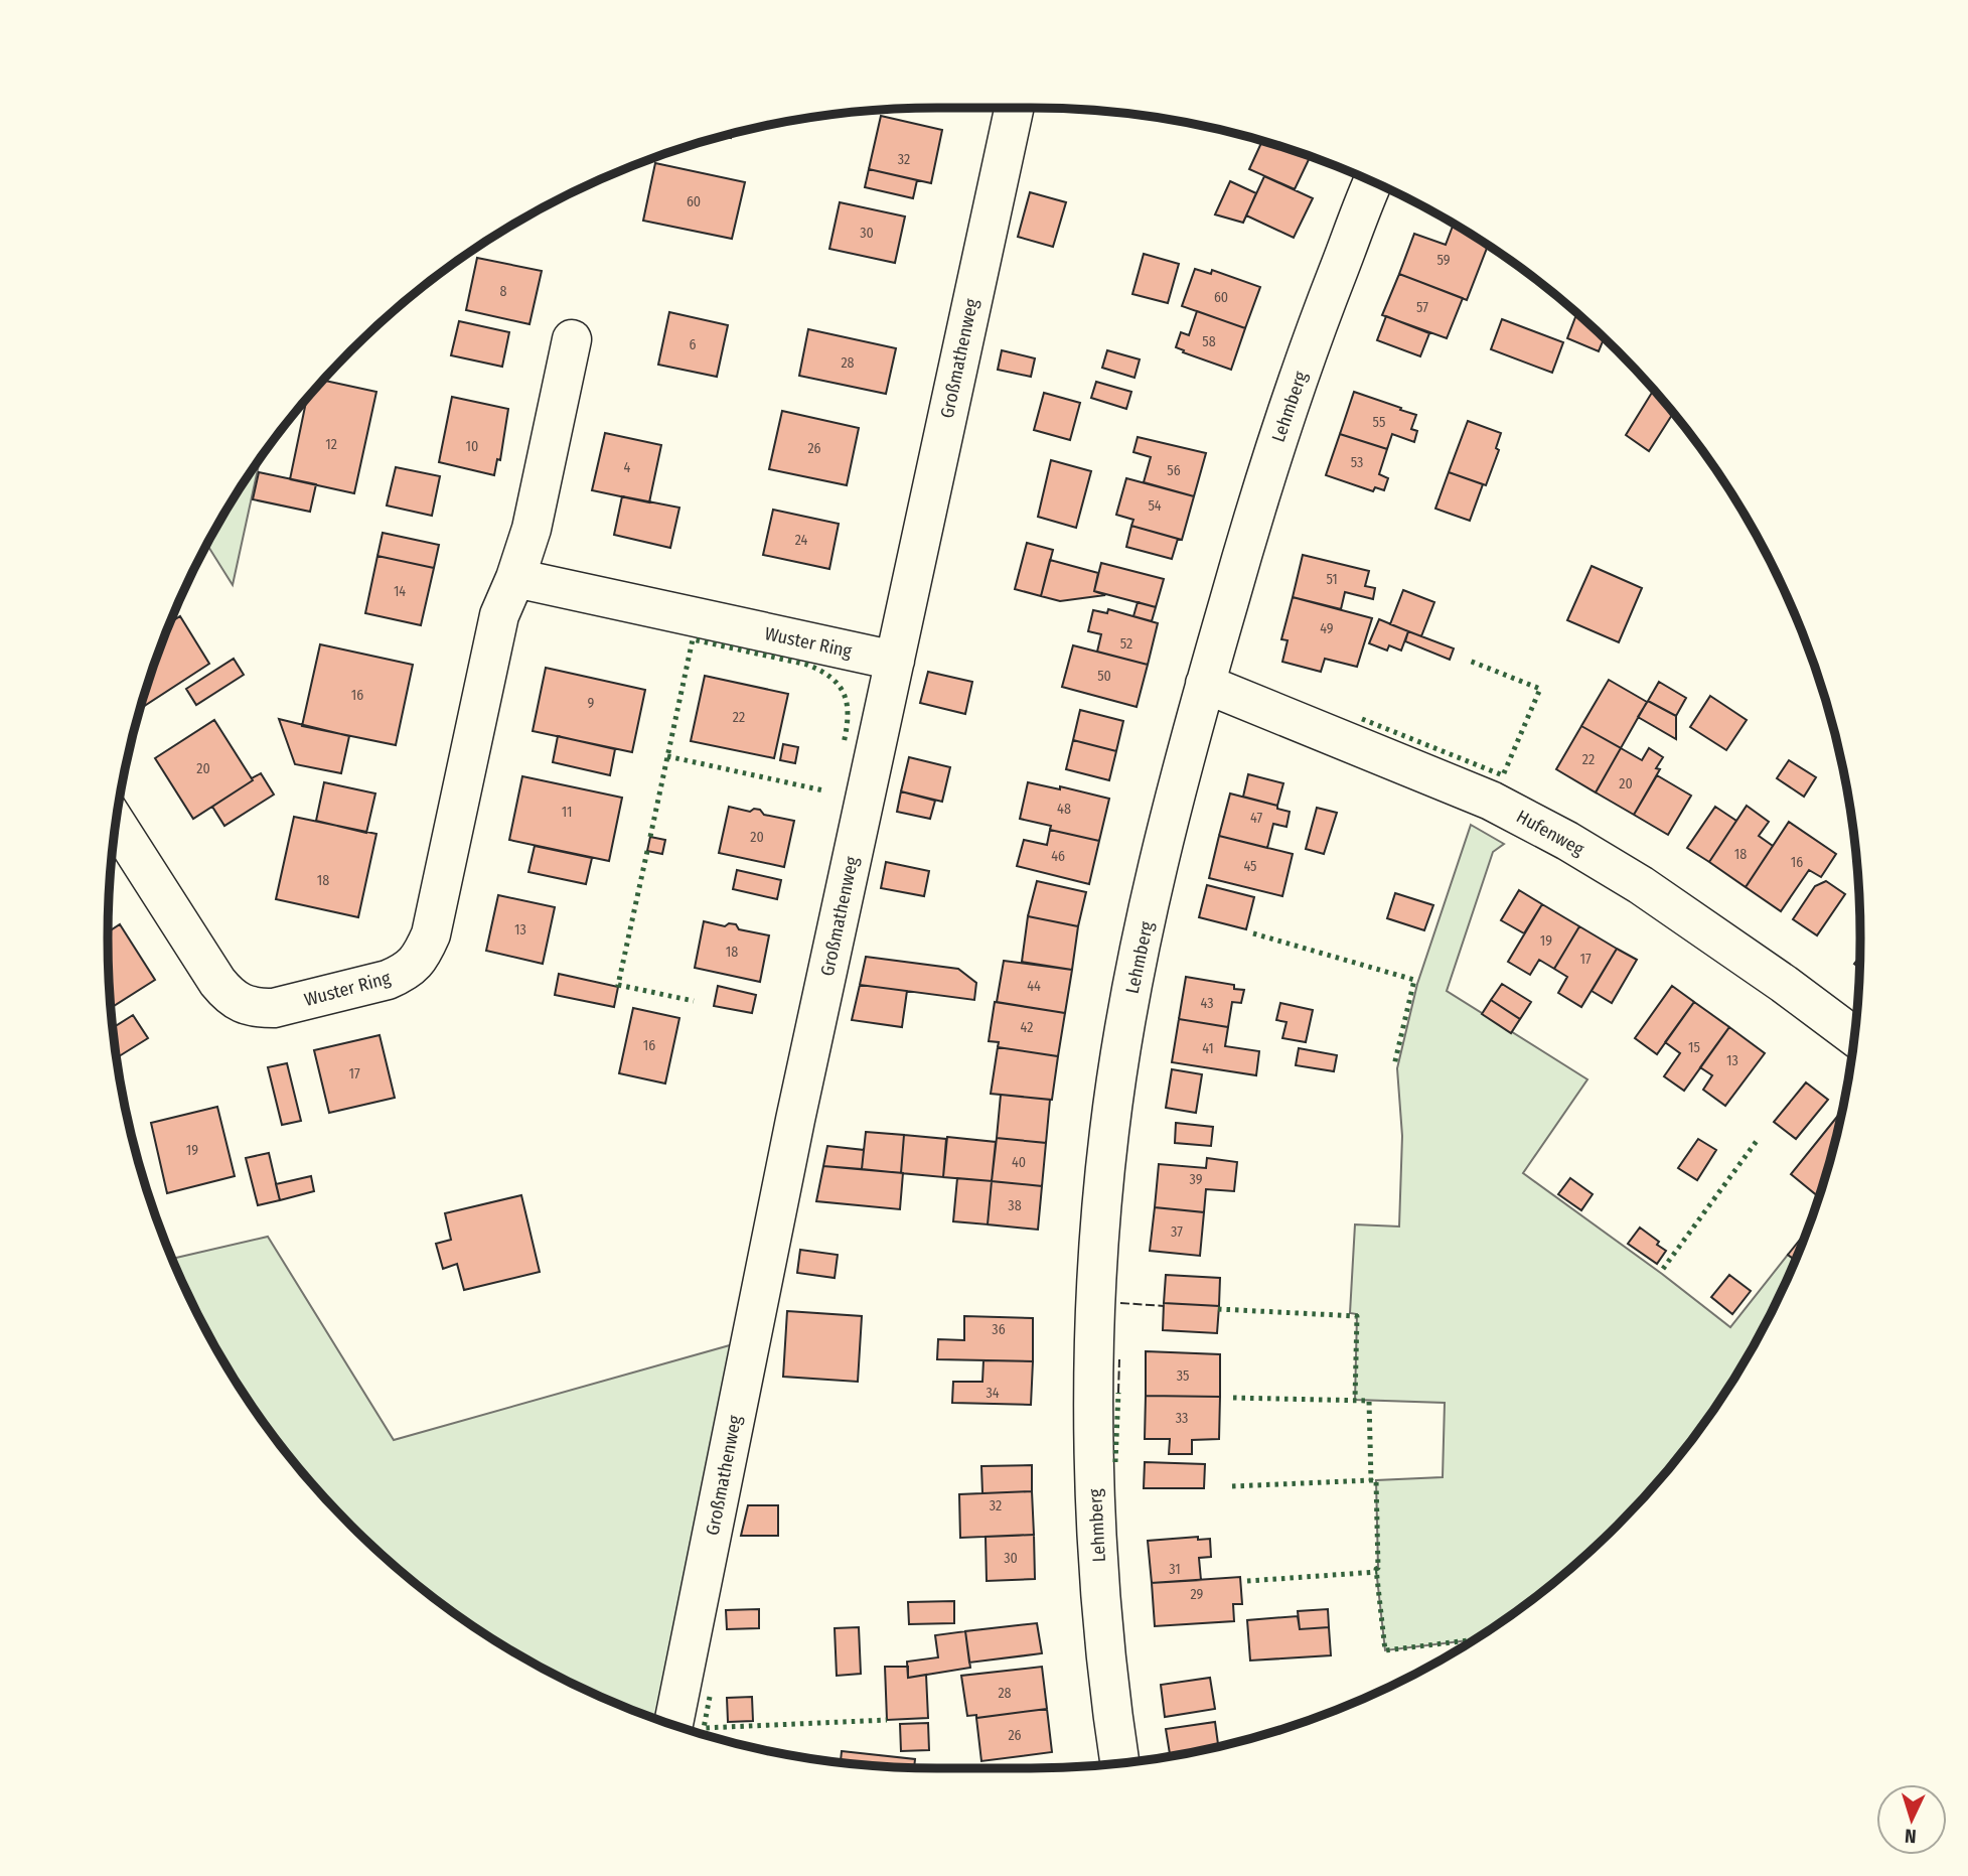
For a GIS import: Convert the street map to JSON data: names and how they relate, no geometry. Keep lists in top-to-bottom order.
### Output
{
  "streets": {
    "street": [
      "Großmathenweg",
      "Lehmberg",
      "Wuster Ring",
      "Hufenweg"
    ]
  },
  "crossings": [
    ["Großmathenweg", "Wuster Ring"],
    ["Lehmberg", "Hufenweg"]
  ],
  "house_numbers": [
    "32",
    "60",
    "30",
    "59",
    "8",
    "60",
    "57",
    "58",
    "6",
    "28",
    "55",
    "12",
    "10",
    "26",
    "53",
    "4",
    "56",
    "54",
    "24",
    "51",
    "14",
    "49",
    "52",
    "50",
    "16",
    "9",
    "22",
    "22",
    "20",
    "20",
    "48",
    "11",
    "47",
    "20",
    "18",
    "46",
    "16",
    "45",
    "18",
    "13",
    "19",
    "18",
    "17",
    "44",
    "43",
    "42",
    "16",
    "15",
    "41",
    "13",
    "17",
    "19",
    "40",
    "39",
    "38",
    "37",
    "36",
    "35",
    "34",
    "33",
    "32",
    "30",
    "31",
    "29",
    "28",
    "26"
  ],
  "north": "bottom"
}
